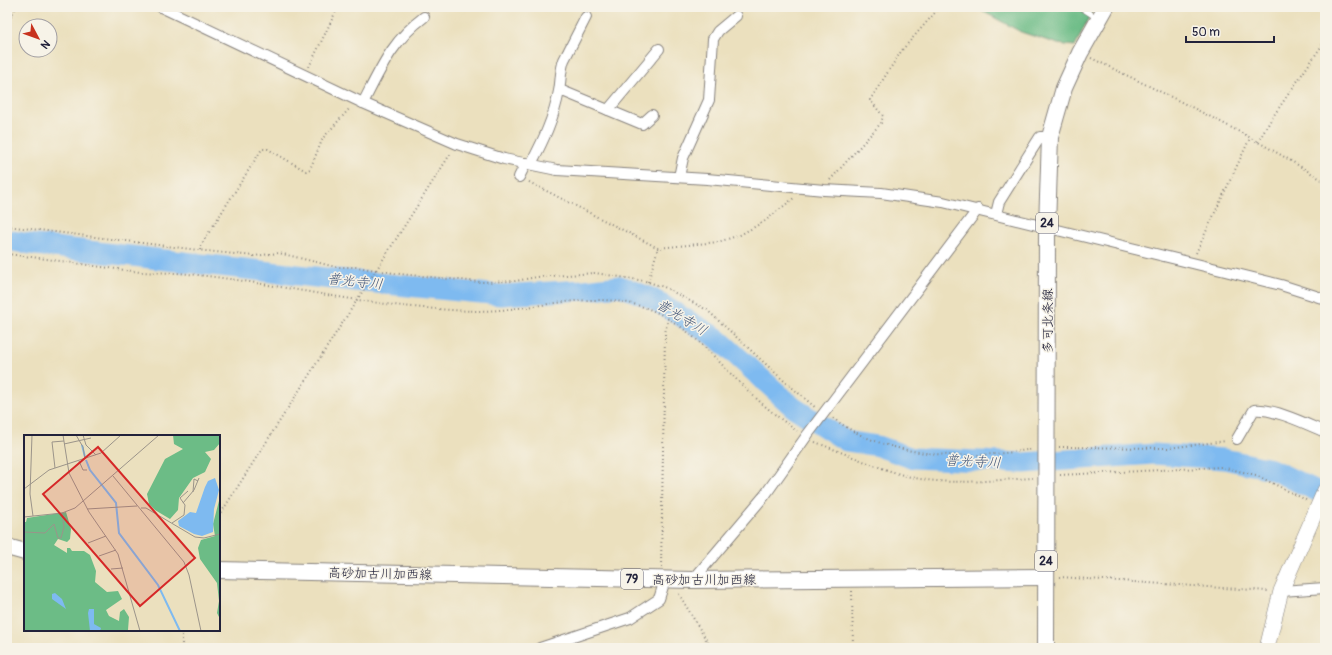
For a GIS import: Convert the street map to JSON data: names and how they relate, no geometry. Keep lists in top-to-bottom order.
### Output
{
  "streets": {
    "main road": [
      "24",
      "多可北条線",
      "高砂加古川加西線",
      "79"
    ]
  },
  "crossings": [
    ["多可北条線", "高砂加古川加西線"]
  ],
  "water": ["普光寺川"],
  "scale_bar": "50 m",
  "north": "bottom right"
}
